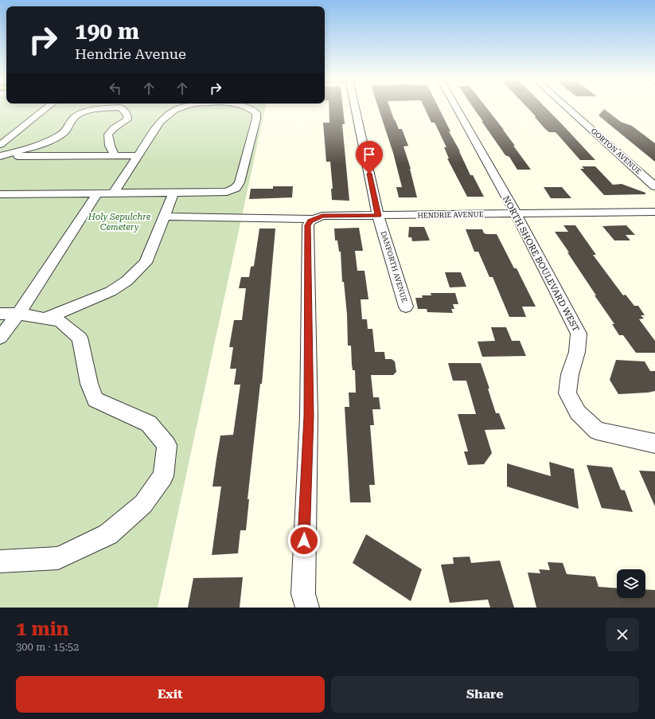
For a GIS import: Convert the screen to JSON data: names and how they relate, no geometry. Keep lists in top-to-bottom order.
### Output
{
  "streets": {
    "street": [
      "GORTON AVENUE",
      "HENDRIE AVENUE",
      "NORTH SHORE BOULEVARD WEST",
      "DANFORTH AVENUE"
    ]
  },
  "crossings": [
    ["HENDRIE AVENUE", "NORTH SHORE BOULEVARD WEST"],
    ["HENDRIE AVENUE", "DANFORTH AVENUE"]
  ],
  "parks": ["Holy Sepulchre Cemetery"],
  "page": {
    "turn": ["190 m", "Hendrie Avenue"],
    "heading": ["1 min", "300 m · 15:52"],
    "buttons": ["Exit", "Share"]
  }
}
